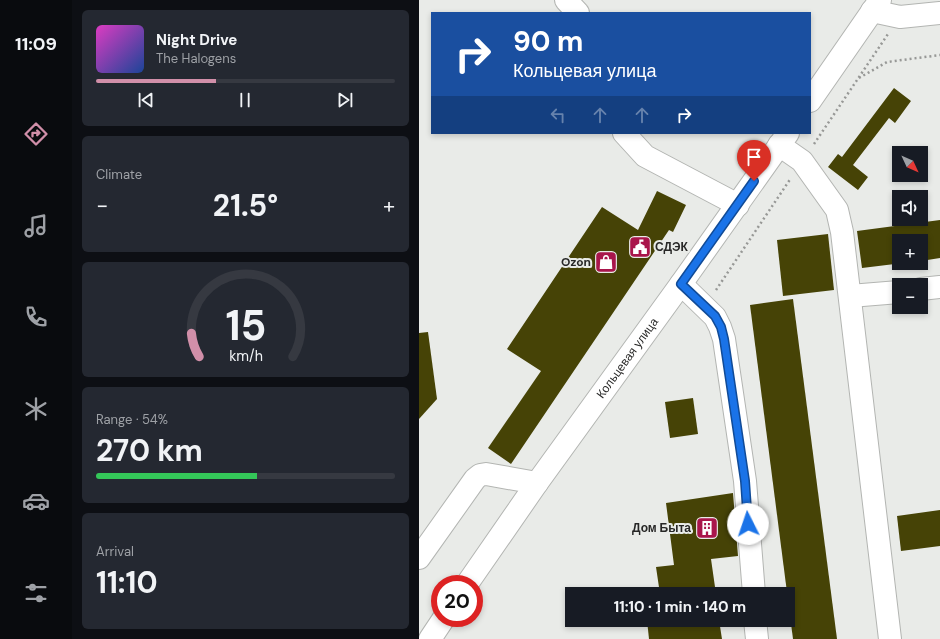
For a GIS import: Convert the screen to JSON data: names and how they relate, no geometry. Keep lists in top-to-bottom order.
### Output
{
  "streets": {
    "street": ["Кольцевая улица"]
  },
  "places": {
    "public building": ["СДЭК"],
    "shop": ["Ozon"],
    "building": ["Дом Быта"]
  },
  "north": "bottom right",
  "page": {
    "tabs": "11:09",
    "turn": ["90 m", "Кольцевая улица"],
    "song": ["Night Drive", "The Halogens"],
    "tile": [
      "Climate",
      ["Range · 54%", "270 km"],
      ["Arrival", "11:10"]
    ],
    "map_buttons": ["+", "−"],
    "heat": ["−", "21.5°", "+"],
    "limit": "20",
    "trip": "11:10 · 1 min · 140 m",
    "gauge": ["15", "km/h"]
  }
}
